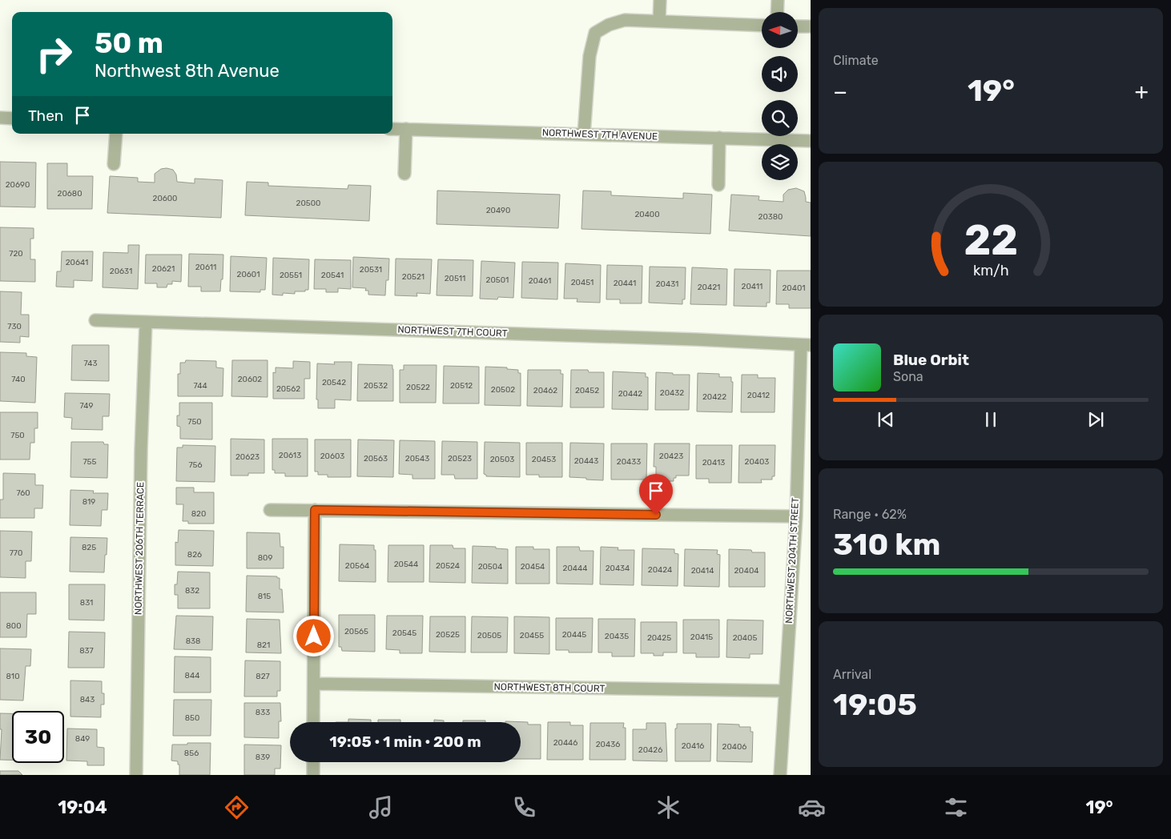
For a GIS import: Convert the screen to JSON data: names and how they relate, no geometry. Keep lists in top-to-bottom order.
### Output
{
  "streets": {
    "street": [
      "NORTHWEST 7TH AVENUE",
      "NORTHWEST 7TH COURT",
      "NORTHWEST 206TH TERRACE",
      "NORTHWEST 204TH STREET",
      "NORTHWEST 8TH COURT"
    ]
  },
  "crossings": [
    ["NORTHWEST 7TH COURT", "NORTHWEST 206TH TERRACE"],
    ["NORTHWEST 7TH COURT", "NORTHWEST 204TH STREET"],
    ["NORTHWEST 204TH STREET", "NORTHWEST 8TH COURT"]
  ],
  "house_numbers": [
    "20690",
    "20680",
    "20600",
    "20500",
    "20490",
    "20400",
    "20380",
    "720",
    "20641",
    "20611",
    "20621",
    "20531",
    "20631",
    "20601",
    "20551",
    "20541",
    "20521",
    "20511",
    "20501",
    "20461",
    "20451",
    "20441",
    "20431",
    "20411",
    "20421",
    "20401",
    "730",
    "743",
    "740",
    "20602",
    "20542",
    "744",
    "20532",
    "20512",
    "20522",
    "20562",
    "20502",
    "20462",
    "20452",
    "20432",
    "20442",
    "20412",
    "20422",
    "749",
    "750",
    "750",
    "20613",
    "20603",
    "20423",
    "20623",
    "20563",
    "20543",
    "20523",
    "20503",
    "20453",
    "20443",
    "755",
    "20433",
    "20403",
    "20413",
    "756",
    "760",
    "819",
    "820",
    "825",
    "770",
    "826",
    "809",
    "20544",
    "20564",
    "20524",
    "20504",
    "20454",
    "20444",
    "20434",
    "20424",
    "20414",
    "20404",
    "832",
    "815",
    "831",
    "800",
    "20565",
    "20545",
    "20525",
    "20445",
    "20505",
    "20455",
    "20435",
    "20415",
    "20425",
    "20405",
    "838",
    "821",
    "837",
    "844",
    "810",
    "827",
    "843",
    "833",
    "850",
    "849",
    "20446",
    "20436",
    "20416",
    "20406",
    "20426",
    "856",
    "839"
  ],
  "north": "left",
  "page": {
    "tile": [
      "Climate",
      ["Range · 62%", "310 km"],
      ["Arrival", "19:05"]
    ],
    "turn": ["50 m", "Northwest 8th Avenue"],
    "heat": ["−", "19°", "+"],
    "then": "Then",
    "song": ["Blue Orbit", "Sona"],
    "limit": "30",
    "trip": "19:05 · 1 min · 200 m",
    "tabs": ["19:04", "19°"],
    "gauge": ["22", "km/h"]
  }
}
